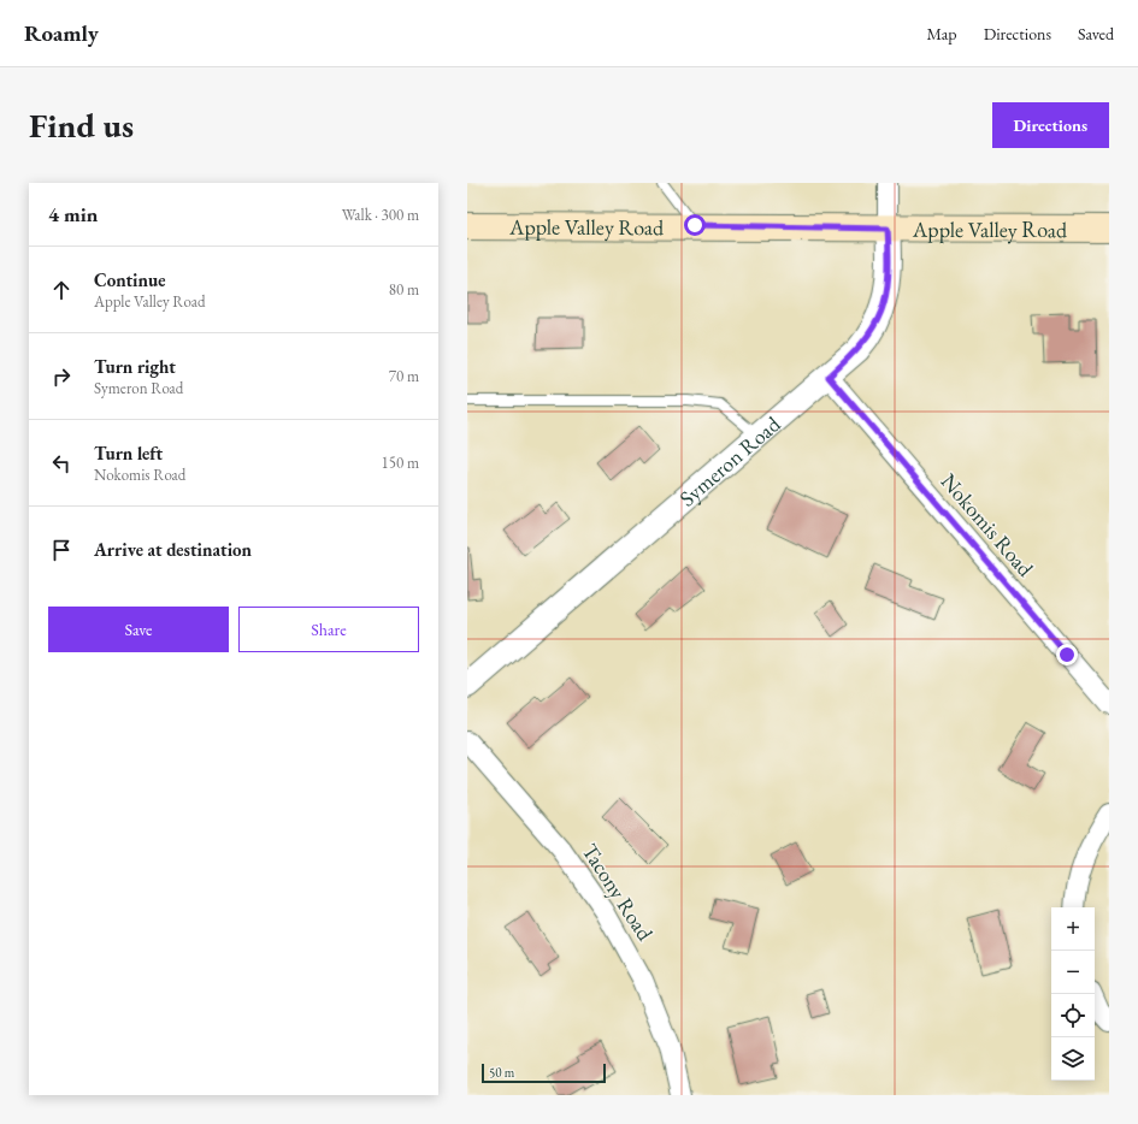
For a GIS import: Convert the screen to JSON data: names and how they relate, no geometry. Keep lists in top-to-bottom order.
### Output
{
  "streets": {
    "main road": ["Apple Valley Road"],
    "street": ["Symeron Road", "Nokomis Road", "Tacony Road"]
  },
  "crossings": [
    ["Apple Valley Road", "Symeron Road"],
    ["Symeron Road", "Nokomis Road"]
  ],
  "scale_bar": "50 m",
  "page": {
    "header": "Roamly",
    "nav": ["Map", "Directions", "Saved"],
    "buttons": [
      "Directions",
      ["Save", "Share"]
    ],
    "title": "Find us",
    "heading": ["4 min", "Walk · 300 m"],
    "list": [
      ["Continue", "Apple Valley Road", "80 m"],
      ["Turn right", "Symeron Road", "70 m"],
      ["Turn left", "Nokomis Road", "150 m"],
      "Arrive at destination"
    ],
    "map_buttons": ["+", "−"],
    "scale": "50 m"
  }
}
